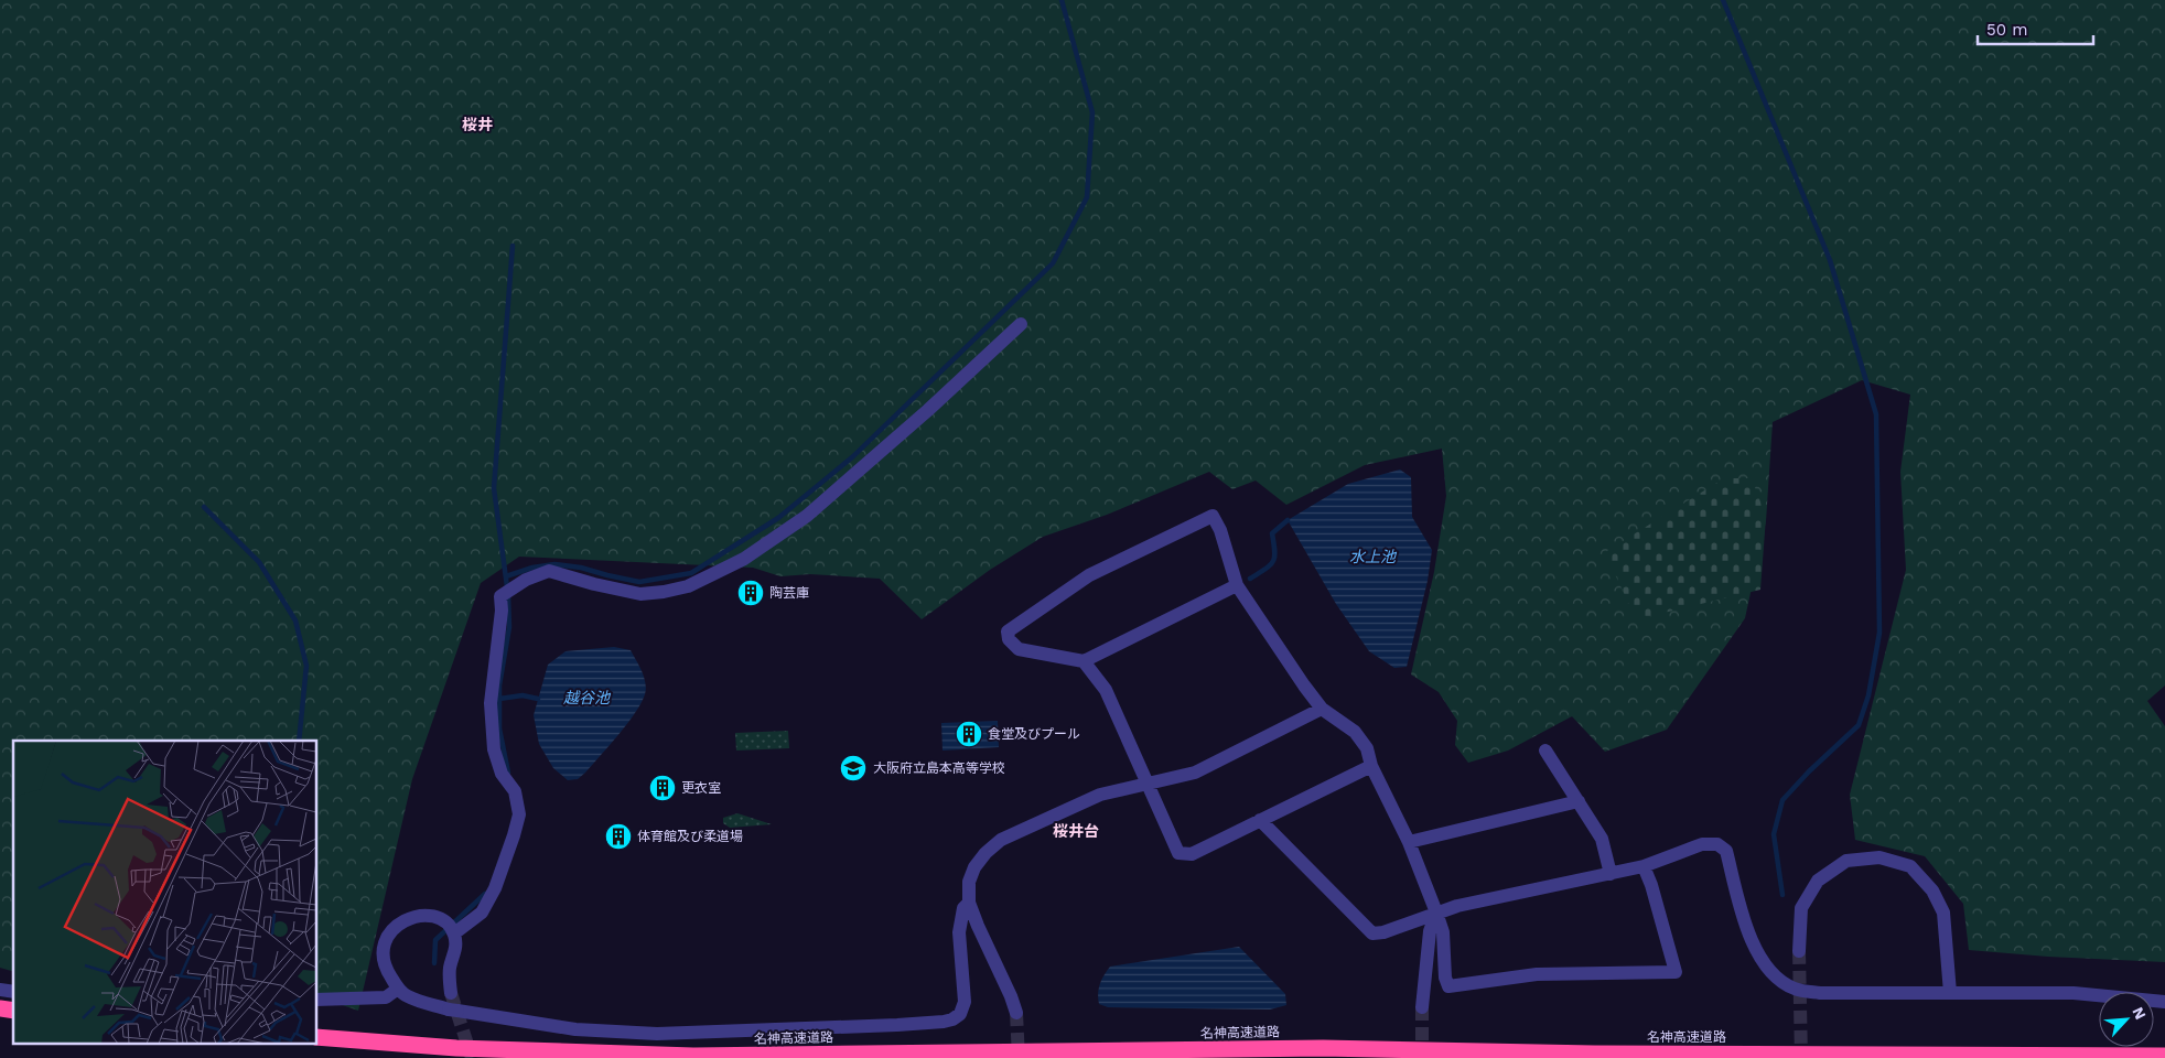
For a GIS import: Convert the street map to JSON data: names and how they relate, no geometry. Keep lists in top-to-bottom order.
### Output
{
  "streets": {
    "highway": ["名神高速道路"]
  },
  "districts": ["桜井", "桜井台"],
  "water": ["水上池", "越谷池"],
  "places": {
    "building": [
      "陶芸庫",
      "食堂及びプール",
      "更衣室",
      "体育館及び柔道場"
    ],
    "school or university": ["大阪府立島本高等学校"]
  },
  "scale_bar": "50 m",
  "north": "top right"
}
